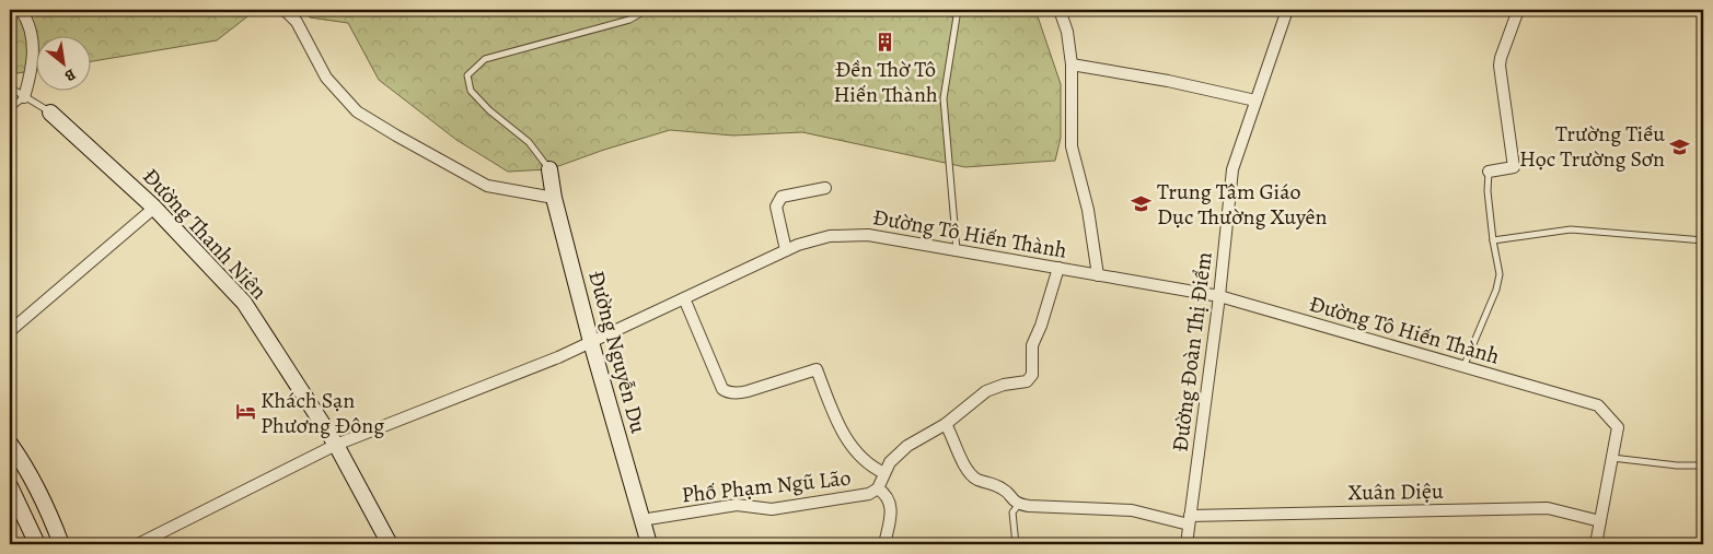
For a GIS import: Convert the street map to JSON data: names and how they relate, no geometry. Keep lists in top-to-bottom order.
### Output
{
  "streets": {
    "street": [
      "Đường Thanh Niên",
      "Đường Tô Hiến Thành",
      "Đường Nguyễn Du",
      "Đường Đoàn Thị Điểm",
      "Phố Phạm Ngũ Lão",
      "Xuân Diệu"
    ]
  },
  "crossings": [
    ["Đường Thanh Niên", "Đường Tô Hiến Thành"],
    ["Đường Tô Hiến Thành", "Đường Nguyễn Du"],
    ["Đường Tô Hiến Thành", "Đường Đoàn Thị Điểm"],
    ["Đường Tô Hiến Thành", "Phố Phạm Ngũ Lão"],
    ["Đường Tô Hiến Thành", "Xuân Diệu"],
    ["Đường Nguyễn Du", "Phố Phạm Ngũ Lão"],
    ["Đường Đoàn Thị Điểm", "Xuân Diệu"]
  ],
  "places": {
    "building": ["Đền Thờ Tô Hiến Thành"],
    "school or university": ["Trường Tiểu Học Trường Sơn", "Trung Tâm Giáo Dục Thường Xuyên"],
    "hotel": ["Khách Sạn Phương Đông"]
  },
  "north": "bottom right"
}
